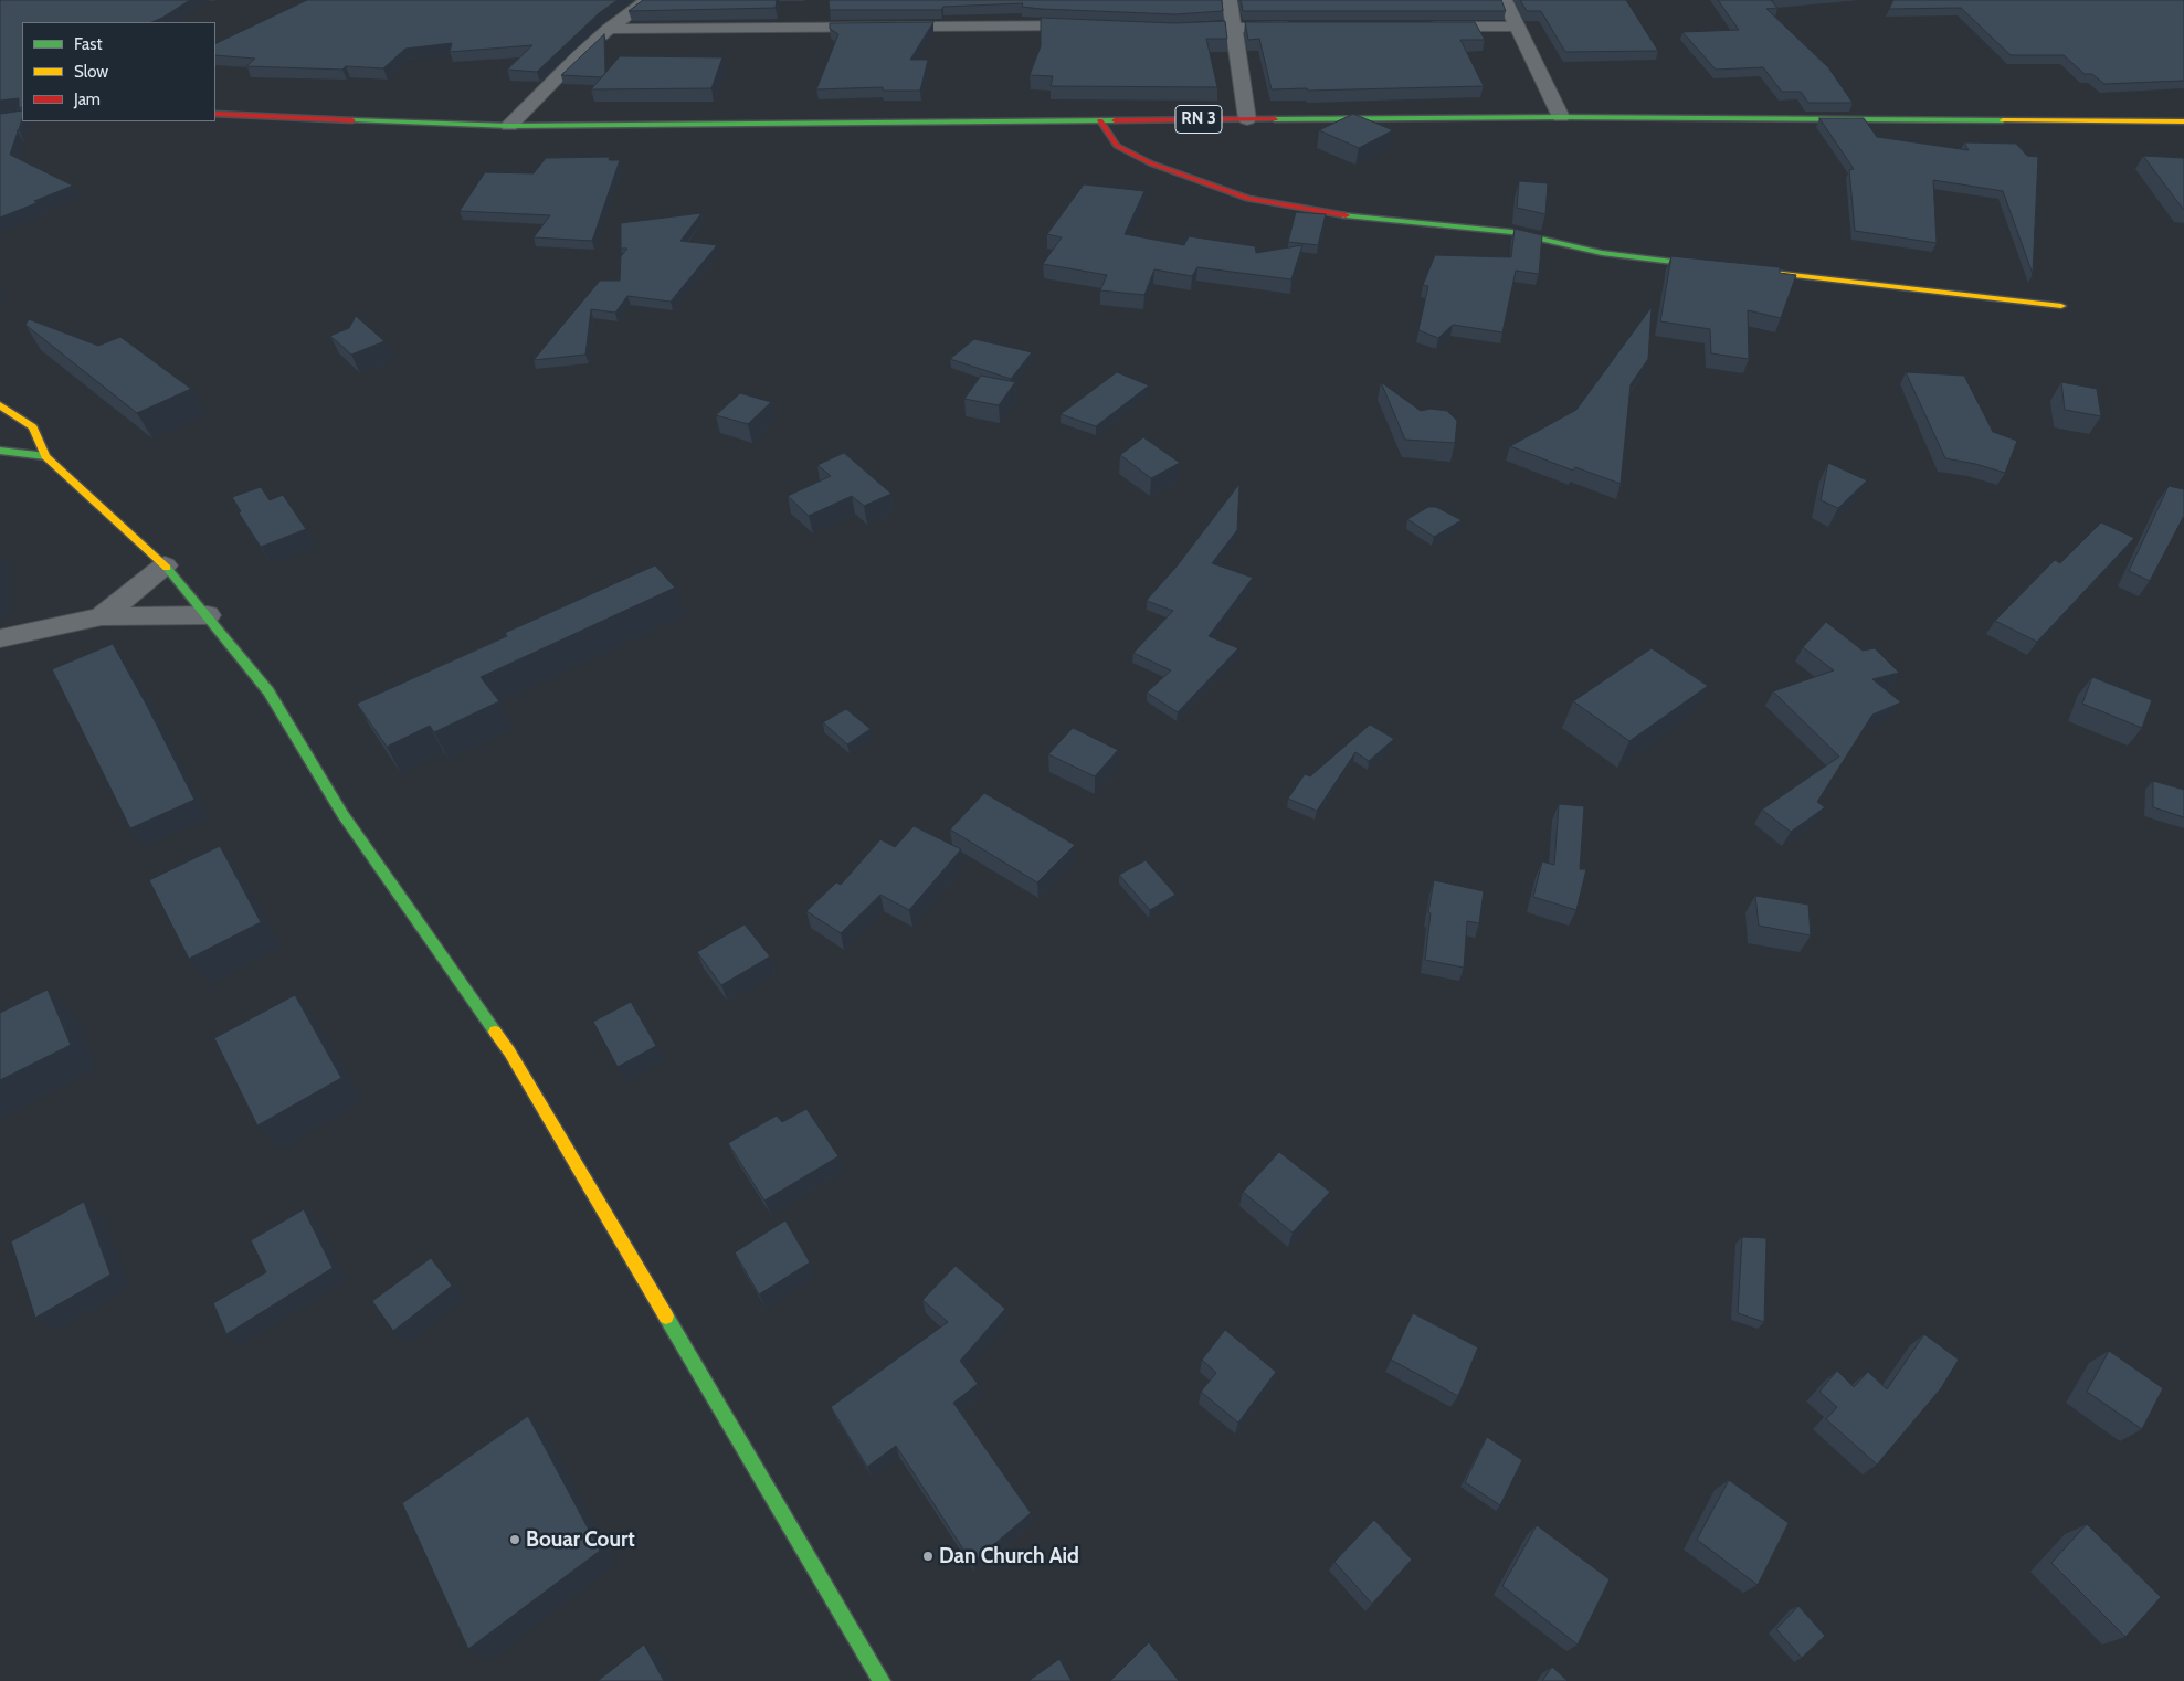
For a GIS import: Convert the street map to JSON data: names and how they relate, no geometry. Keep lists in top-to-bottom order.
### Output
{
  "streets": {
    "street": ["RN 3"]
  },
  "places": ["Bouar Court", "Dan Church Aid"],
  "legend": ["Fast", "Slow", "Jam"]
}
